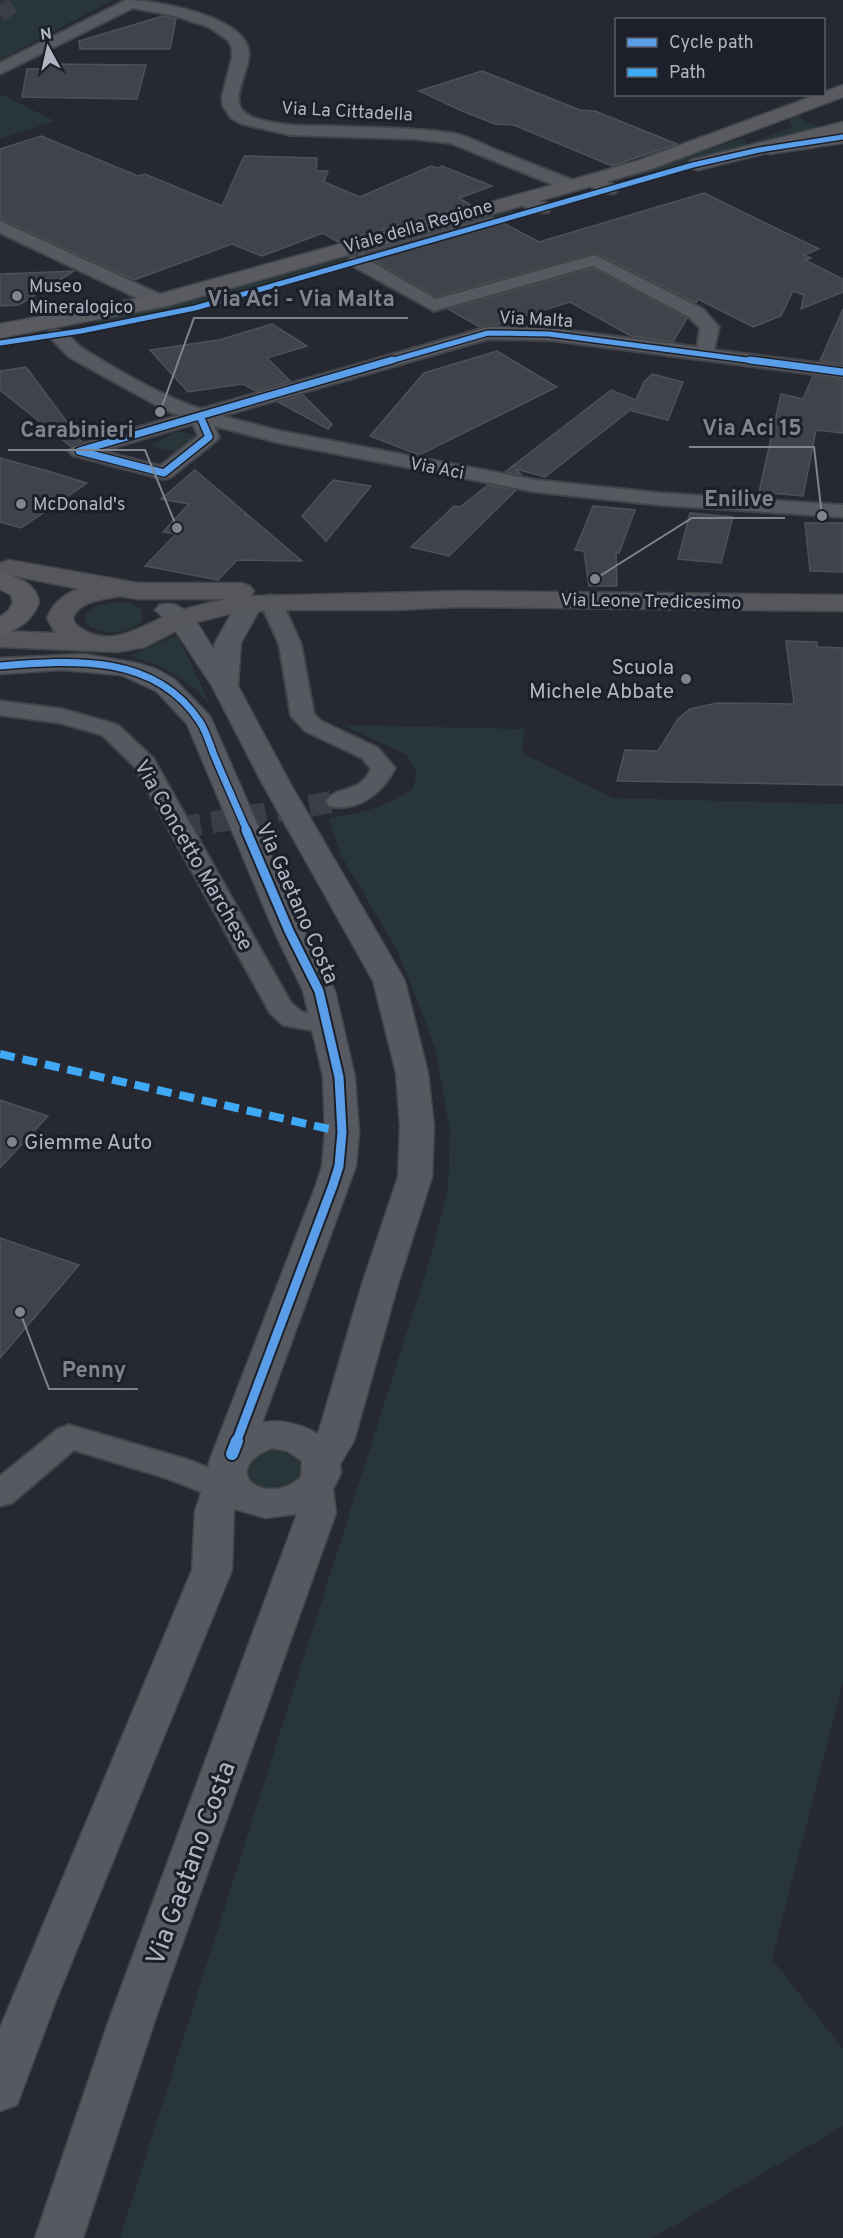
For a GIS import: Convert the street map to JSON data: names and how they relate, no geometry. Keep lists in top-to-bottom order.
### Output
{
  "streets": {
    "main road": ["Viale della Regione", "Via Leone Tredicesimo"],
    "street": [
      "Via La Cittadella",
      "Via Malta",
      "Via Aci",
      "Via Concetto Marchese",
      "Via Gaetano Costa"
    ]
  },
  "crossings": [
    ["Via La Cittadella", "Viale della Regione"],
    ["Viale della Regione", "Via Aci"],
    ["Via Malta", "Via Aci"],
    ["Via Concetto Marchese", "Via Gaetano Costa"]
  ],
  "places": [
    "Museo Mineralogico",
    "Via Aci - Via Malta",
    "McDonald's",
    "Via Aci 15",
    "Carabinieri",
    "Enilive",
    "Scuola Michele Abbate",
    "Giemme Auto",
    "Penny"
  ],
  "legend": ["Cycle path", "Path"],
  "north": "top"
}
